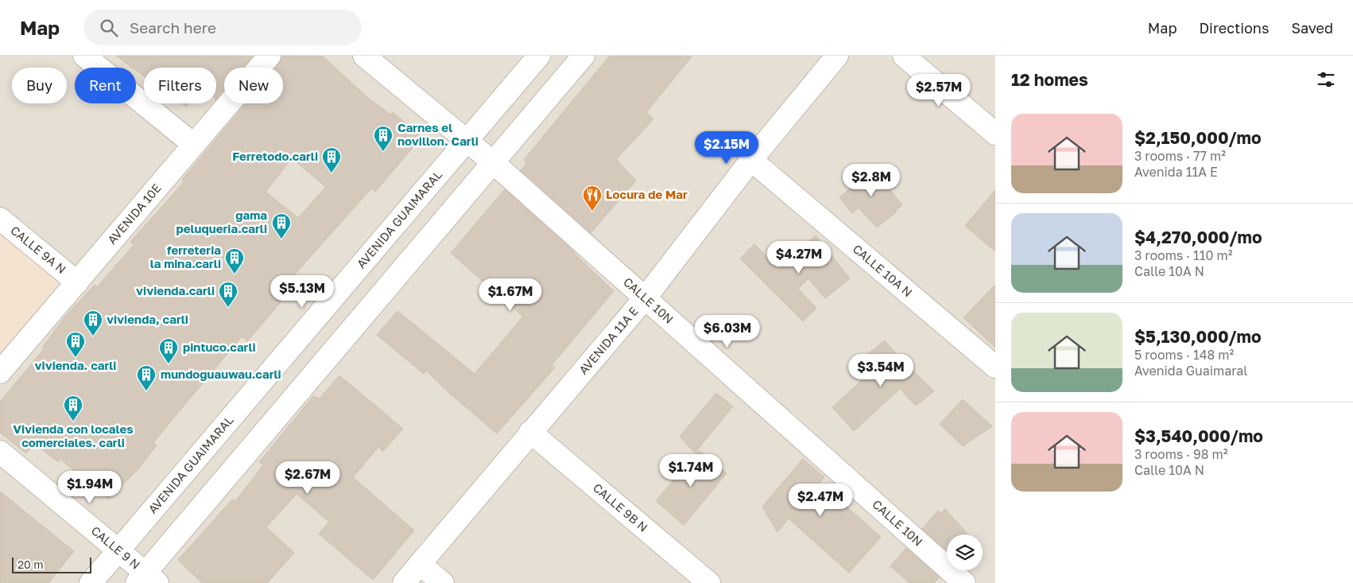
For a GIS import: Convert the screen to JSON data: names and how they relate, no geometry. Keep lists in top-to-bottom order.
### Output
{
  "streets": {
    "street": [
      "AVENIDA 10E",
      "AVENIDA GUAIMARAL",
      "CALLE 9A N",
      "CALLE 10A N",
      "CALLE 10N",
      "AVENIDA 11A E",
      "CALLE 9B N",
      "CALLE 9 N"
    ]
  },
  "crossings": [
    ["AVENIDA 10E", "CALLE 9A N"],
    ["AVENIDA GUAIMARAL", "CALLE 10N"],
    ["AVENIDA GUAIMARAL", "CALLE 9 N"],
    ["CALLE 10A N", "AVENIDA 11A E"],
    ["CALLE 10N", "AVENIDA 11A E"],
    ["AVENIDA 11A E", "CALLE 9B N"]
  ],
  "places": {
    "building": [
      "Carnes el novillon. Carli",
      "Ferretodo.carli",
      "gama peluqueria.carli",
      "ferreteria la mina.carli",
      "vivienda.carli",
      "vivienda, carli",
      "vivienda. carli",
      "pintuco.carli",
      "mundoguauwau.carli",
      "Vivienda con locales comerciales. carli"
    ],
    "restaurant": ["Locura de Mar"]
  },
  "scale_bar": "20 m",
  "page": {
    "header": "Map",
    "search": "Search here",
    "nav": ["Map", "Directions", "Saved"],
    "heading": "12 homes",
    "chip": [
      "Buy",
      "Rent",
      "Filters",
      "New"
    ],
    "price": [
      "$2.57M",
      "$2.15M",
      "$2.8M",
      "$4.27M",
      "$5.13M",
      "$1.67M",
      "$6.03M",
      "$3.54M",
      "$1.74M",
      "$2.67M",
      "$1.94M",
      "$2.47M"
    ],
    "list": [
      {
        "name": "$2,150,000/mo",
        "note": "3 rooms · 77 m² · Avenida 11A E"
      },
      {
        "name": "$4,270,000/mo",
        "note": "3 rooms · 110 m² · Calle 10A N"
      },
      {
        "name": "$5,130,000/mo",
        "note": "5 rooms · 148 m² · Avenida Guaimaral"
      },
      {
        "name": "$3,540,000/mo",
        "note": "3 rooms · 98 m² · Calle 10A N"
      }
    ],
    "scale": "20 m"
  }
}
